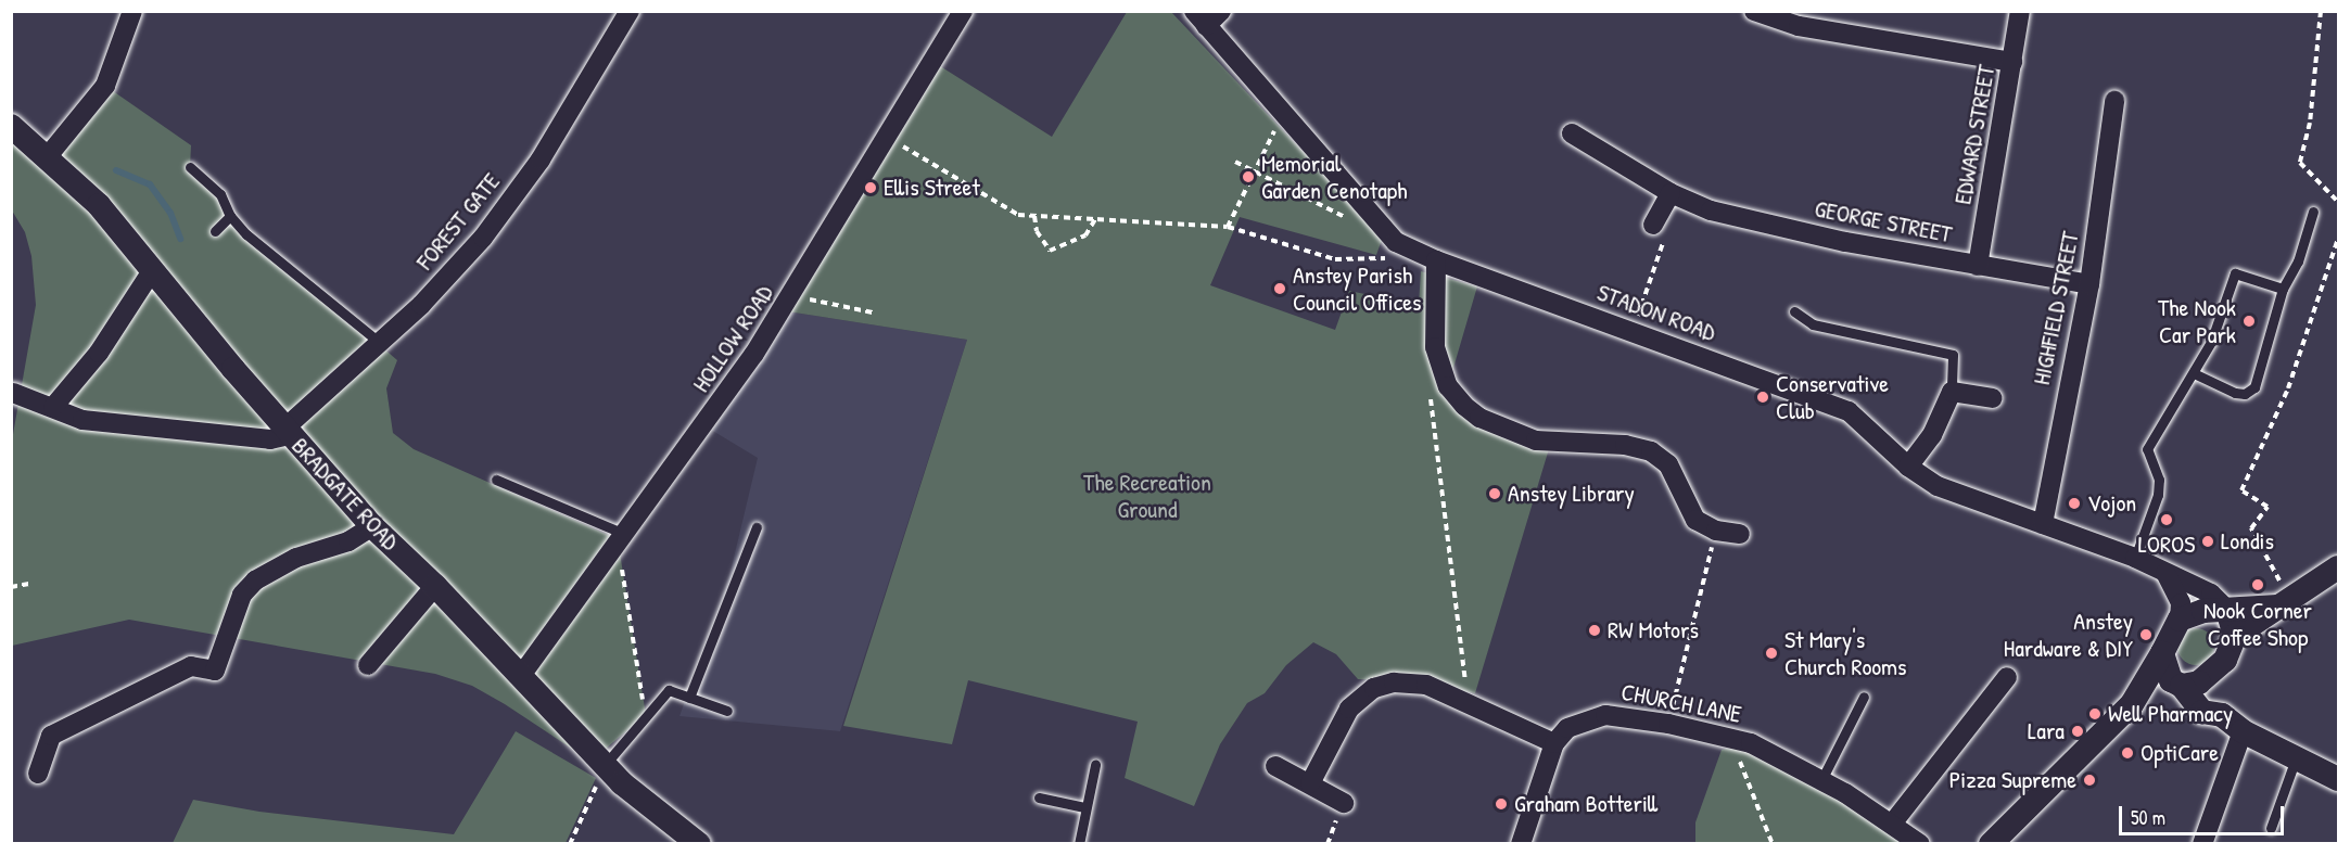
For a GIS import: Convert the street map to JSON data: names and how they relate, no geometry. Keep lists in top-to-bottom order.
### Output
{
  "streets": {
    "street": [
      "EDWARD STREET",
      "FOREST GATE",
      "GEORGE STREET",
      "HIGHFIELD STREET",
      "STADON ROAD",
      "HOLLOW ROAD",
      "BRADGATE ROAD",
      "CHURCH LANE"
    ]
  },
  "crossings": [
    ["EDWARD STREET", "GEORGE STREET"],
    ["FOREST GATE", "BRADGATE ROAD"],
    ["GEORGE STREET", "HIGHFIELD STREET"],
    ["HIGHFIELD STREET", "STADON ROAD"],
    ["HOLLOW ROAD", "BRADGATE ROAD"]
  ],
  "parks": ["The Recreation Ground"],
  "places": [
    "Memorial Garden Cenotaph",
    "Ellis Street",
    "Anstey Parish Council Offices",
    "The Nook Car Park",
    "Conservative Club",
    "Anstey Library",
    "Vojon",
    "LOROS",
    "Londis",
    "Nook Corner Coffee Shop",
    "RW Motors",
    "Anstey Hardware & DIY",
    "St Mary's Church Rooms",
    "Well Pharmacy",
    "Lara",
    "OptiCare",
    "Pizza Supreme",
    "Graham Botterill"
  ],
  "scale_bar": "50 m"
}
